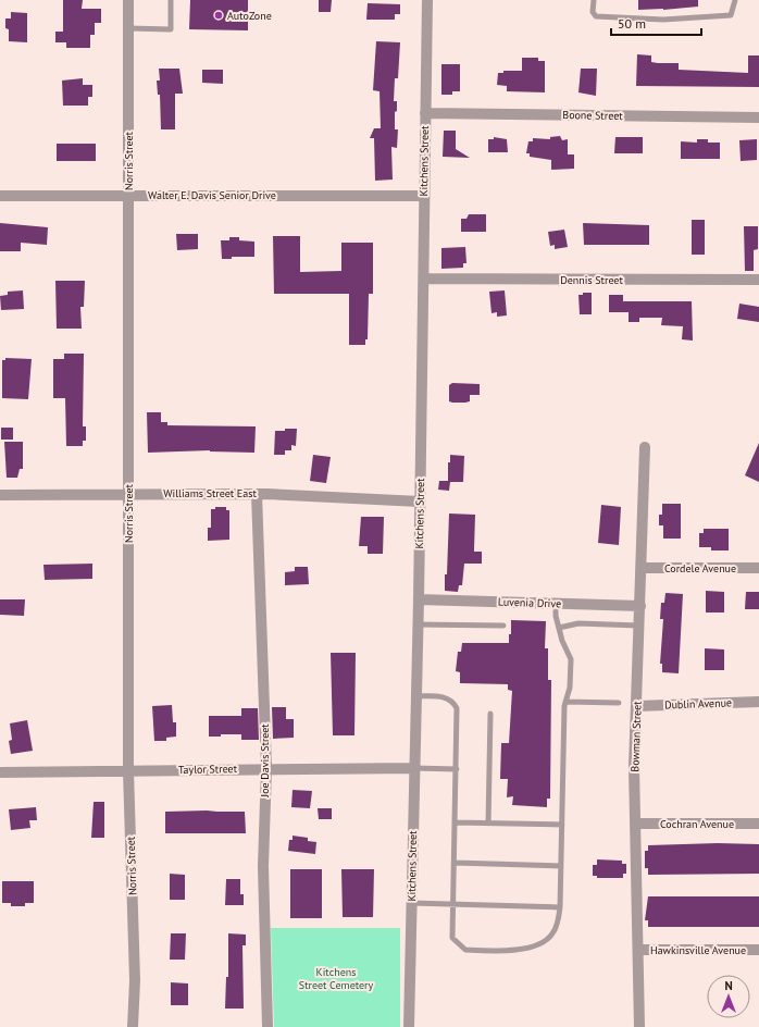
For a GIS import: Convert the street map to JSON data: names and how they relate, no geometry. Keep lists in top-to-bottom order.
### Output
{
  "streets": {
    "street": [
      "Boone Street",
      "Norris Street",
      "Kitchens Street",
      "Walter E. Davis Senior Drive",
      "Dennis Street",
      "Williams Street East",
      "Cordele Avenue",
      "Luvenia Drive",
      "Dublin Avenue",
      "Bowman Street",
      "Joe Davis Street",
      "Taylor Street",
      "Cochran Avenue",
      "Hawkinsville Avenue"
    ]
  },
  "crossings": [
    ["Boone Street", "Kitchens Street"],
    ["Norris Street", "Walter E. Davis Senior Drive"],
    ["Norris Street", "Williams Street East"],
    ["Norris Street", "Taylor Street"],
    ["Kitchens Street", "Walter E. Davis Senior Drive"],
    ["Kitchens Street", "Dennis Street"],
    ["Kitchens Street", "Williams Street East"],
    ["Kitchens Street", "Luvenia Drive"],
    ["Kitchens Street", "Taylor Street"],
    ["Williams Street East", "Joe Davis Street"],
    ["Cordele Avenue", "Bowman Street"],
    ["Luvenia Drive", "Bowman Street"],
    ["Dublin Avenue", "Bowman Street"],
    ["Bowman Street", "Cochran Avenue"],
    ["Bowman Street", "Hawkinsville Avenue"],
    ["Joe Davis Street", "Taylor Street"]
  ],
  "parks": ["Kitchens Street Cemetery"],
  "places": ["AutoZone"],
  "scale_bar": "50 m",
  "north": "top"
}
